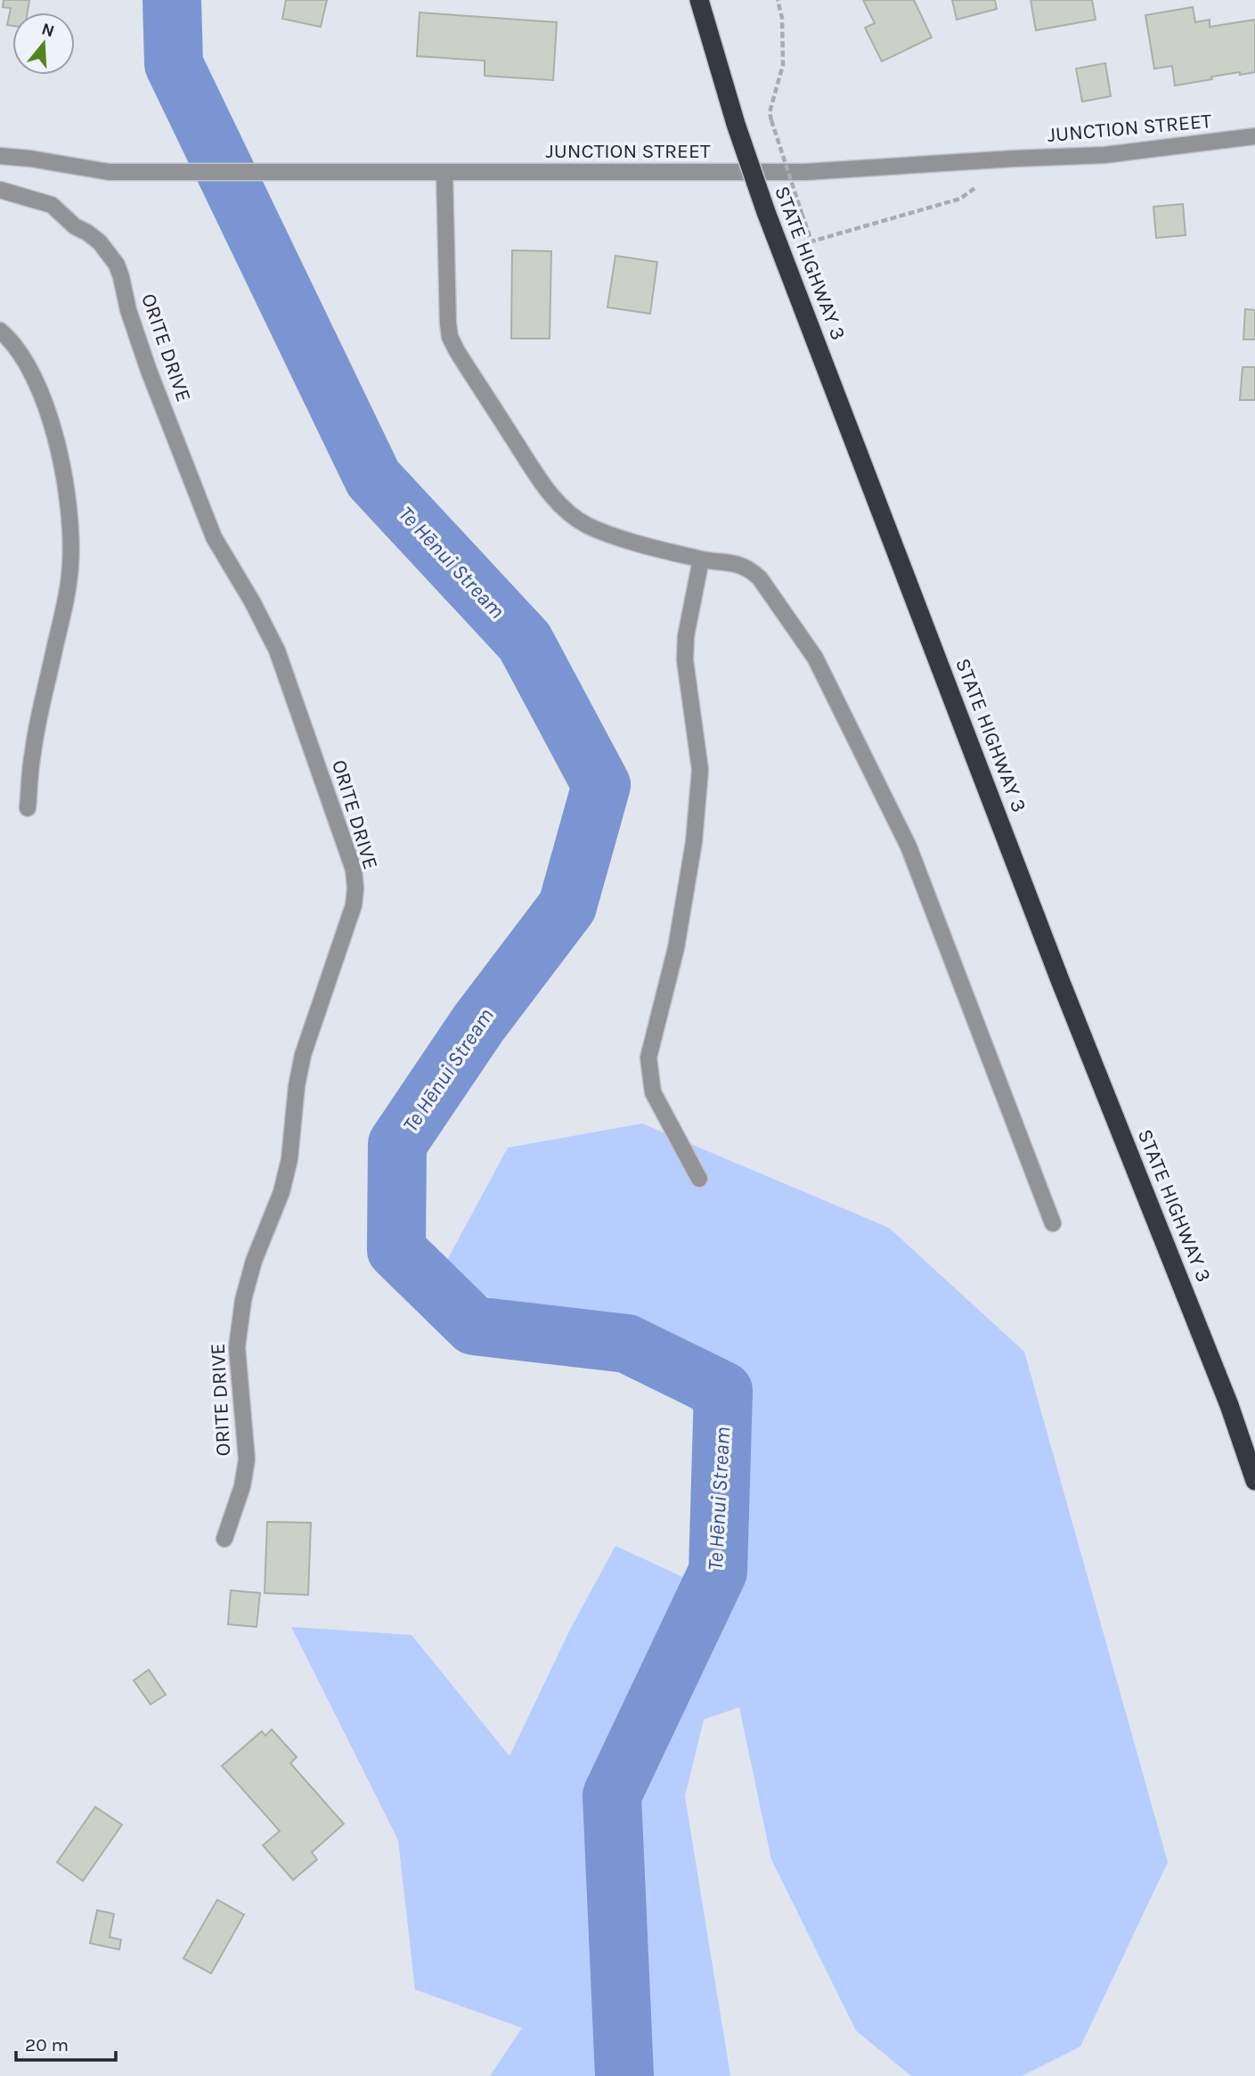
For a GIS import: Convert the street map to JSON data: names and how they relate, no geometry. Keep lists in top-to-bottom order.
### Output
{
  "streets": {
    "highway": ["STATE HIGHWAY 3"],
    "street": ["JUNCTION STREET", "ORITE DRIVE"]
  },
  "water": ["Te Hēnui Stream"],
  "scale_bar": "20 m",
  "north": "top"
}
